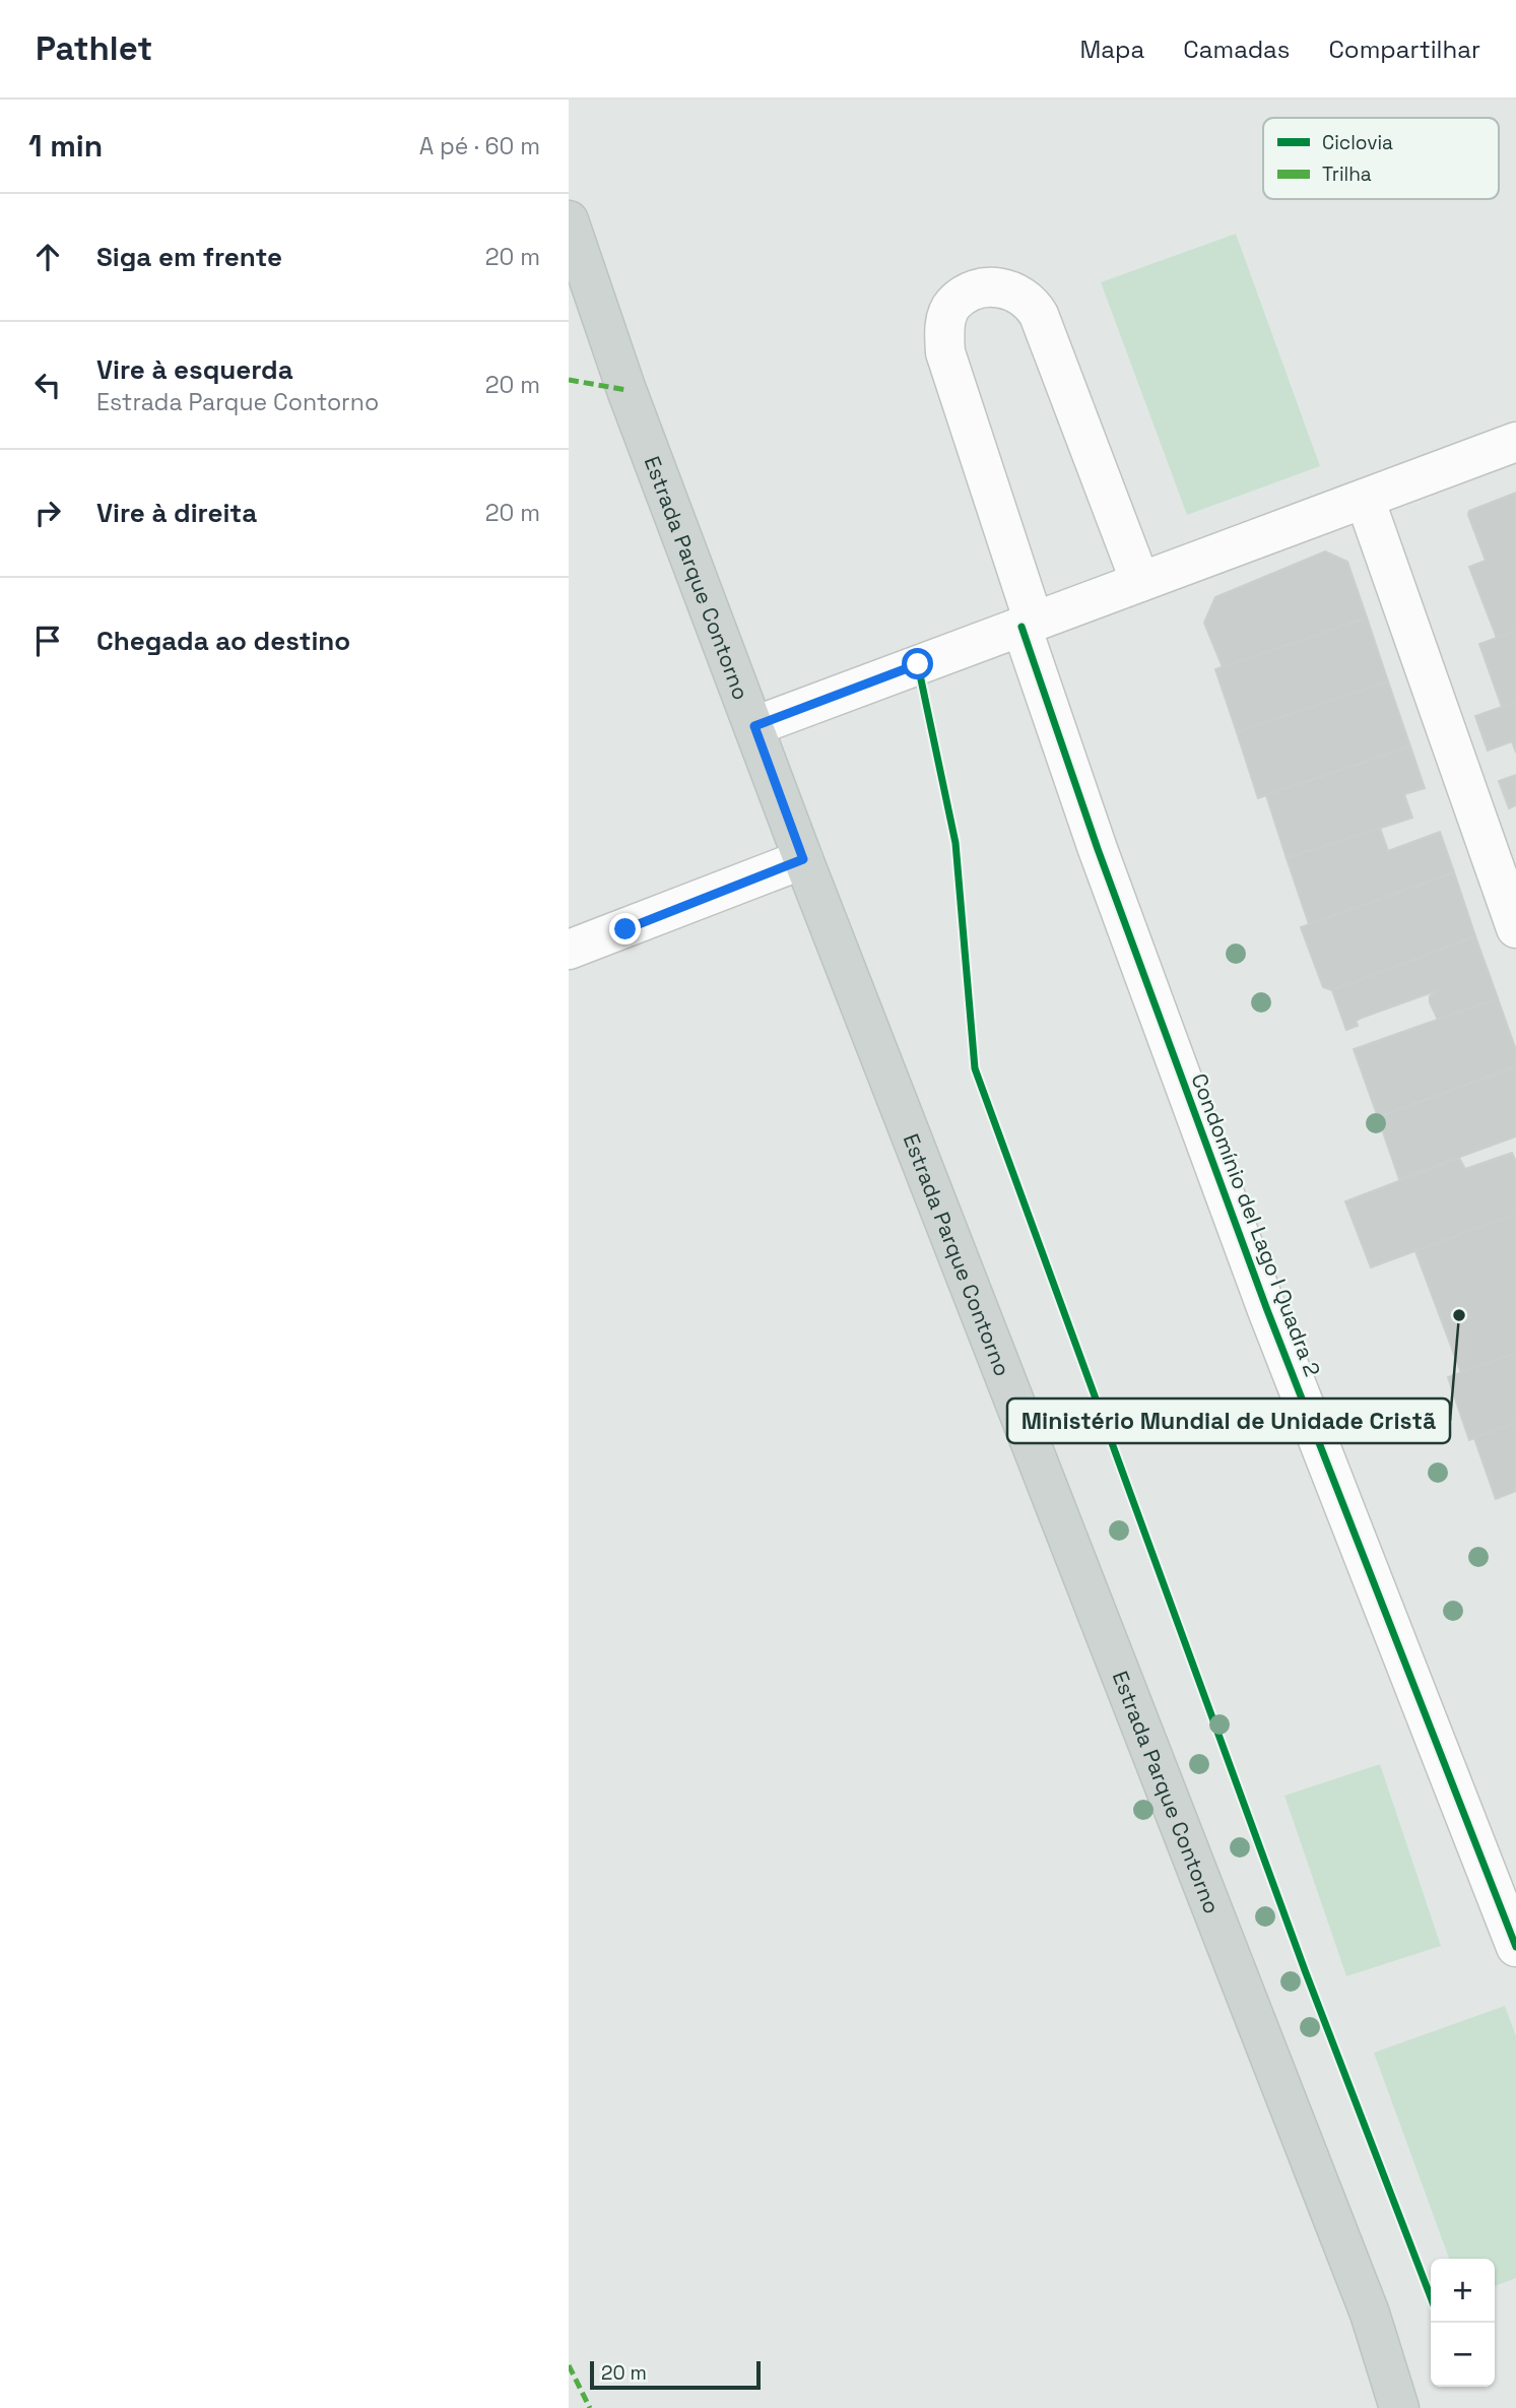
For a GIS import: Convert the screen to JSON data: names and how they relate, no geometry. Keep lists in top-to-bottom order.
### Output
{
  "streets": {
    "main road": ["Estrada Parque Contorno"],
    "street": ["Condomínio del Lago I Quadra 2"]
  },
  "places": ["Ministério Mundial de Unidade Cristã"],
  "legend": ["Ciclovia", "Trilha"],
  "scale_bar": "20 m",
  "page": {
    "header": "Pathlet",
    "nav": ["Mapa", "Camadas", "Compartilhar"],
    "heading": ["1 min", "A pé · 60 m"],
    "list": [
      ["Siga em frente", "20 m"],
      ["Vire à esquerda", "Estrada Parque Contorno", "20 m"],
      ["Vire à direita", "20 m"],
      "Chegada ao destino"
    ],
    "map_buttons": ["+", "−"],
    "scale": "20 m"
  }
}
